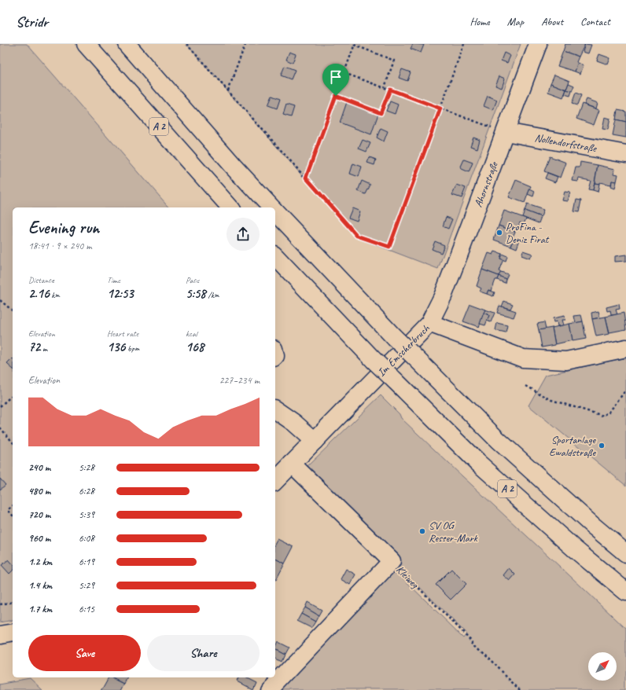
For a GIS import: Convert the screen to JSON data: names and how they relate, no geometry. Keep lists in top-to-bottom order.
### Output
{
  "streets": {
    "main road": [
      "A 2",
      "Nollendorfstraße",
      "Ahornstraße",
      "Im Emscherbruch",
      "Kleiweg"
    ]
  },
  "crossings": [
    ["Nollendorfstraße", "Ahornstraße"],
    ["Ahornstraße", "Im Emscherbruch"],
    ["Im Emscherbruch", "Kleiweg"]
  ],
  "places": ["ProFina - Deniz Firat", "Sportanlage Ewaldstraße", "SV OG Resser-Mark"],
  "north": "top right",
  "page": {
    "header": "Stridr",
    "nav": [
      "Home",
      "Map",
      "About",
      "Contact"
    ],
    "heading": ["Evening run", "18:41 · 9 × 240 m"],
    "stats": [
      ["Distance", "2.16 km"],
      ["Time", "12:53"],
      ["Pace", "5:58 /km"],
      ["Elevation", "72 m"],
      ["Heart rate", "136 bpm"],
      ["kcal", "168"]
    ],
    "chart": ["Elevation", "227–234 m"],
    "list": [
      {
        "name": "240 m",
        "note": "5:28"
      },
      {
        "name": "480 m",
        "note": "6:28"
      },
      {
        "name": "720 m",
        "note": "5:39"
      },
      {
        "name": "960 m",
        "note": "6:08"
      },
      {
        "name": "1.2 km",
        "note": "6:19"
      },
      {
        "name": "1.4 km",
        "note": "5:29"
      },
      {
        "name": "1.7 km",
        "note": "6:15"
      }
    ],
    "buttons": ["Save", "Share"]
  }
}
